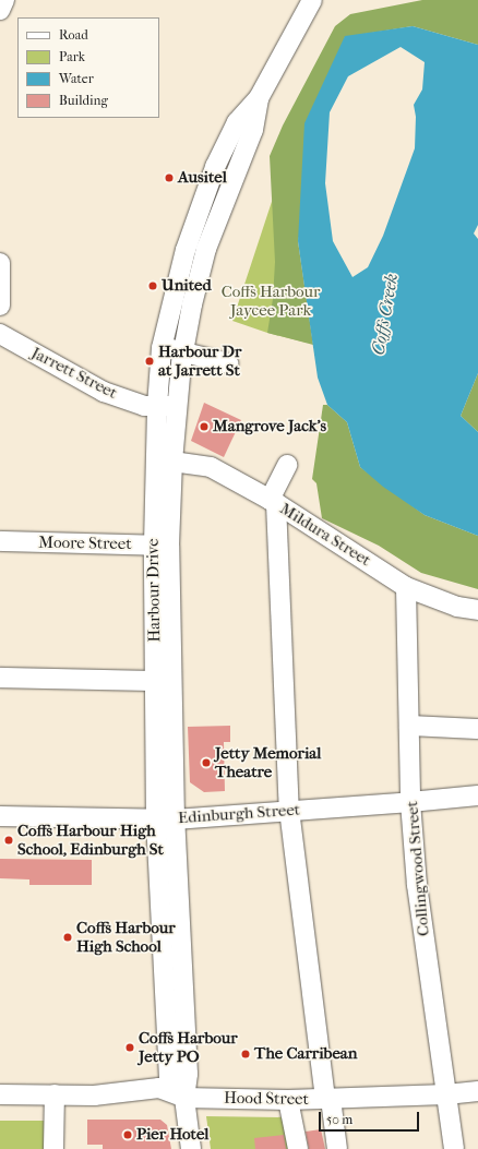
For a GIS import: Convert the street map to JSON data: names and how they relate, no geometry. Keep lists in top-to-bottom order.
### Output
{
  "streets": {
    "street": [
      "Jarrett Street",
      "Mildura Street",
      "Moore Street",
      "Harbour Drive",
      "Edinburgh Street",
      "Collingwood Street",
      "Hood Street"
    ]
  },
  "crossings": [
    ["Jarrett Street", "Harbour Drive"],
    ["Mildura Street", "Harbour Drive"],
    ["Mildura Street", "Collingwood Street"],
    ["Moore Street", "Harbour Drive"],
    ["Harbour Drive", "Edinburgh Street"],
    ["Harbour Drive", "Hood Street"],
    ["Edinburgh Street", "Collingwood Street"],
    ["Collingwood Street", "Hood Street"]
  ],
  "water": ["Coffs Creek"],
  "parks": ["Coffs Harbour Jaycee Park"],
  "places": [
    "Ausitel",
    "United",
    "Harbour Dr at Jarrett St",
    "Mangrove Jack's",
    "Jetty Memorial Theatre",
    "Coffs Harbour High School, Edinburgh St",
    "Coffs Harbour High School",
    "Coffs Harbour Jetty PO",
    "The Carribean",
    "Pier Hotel"
  ],
  "legend": [
    "Road",
    "Park",
    "Water",
    "Building"
  ],
  "scale_bar": "50 m"
}
